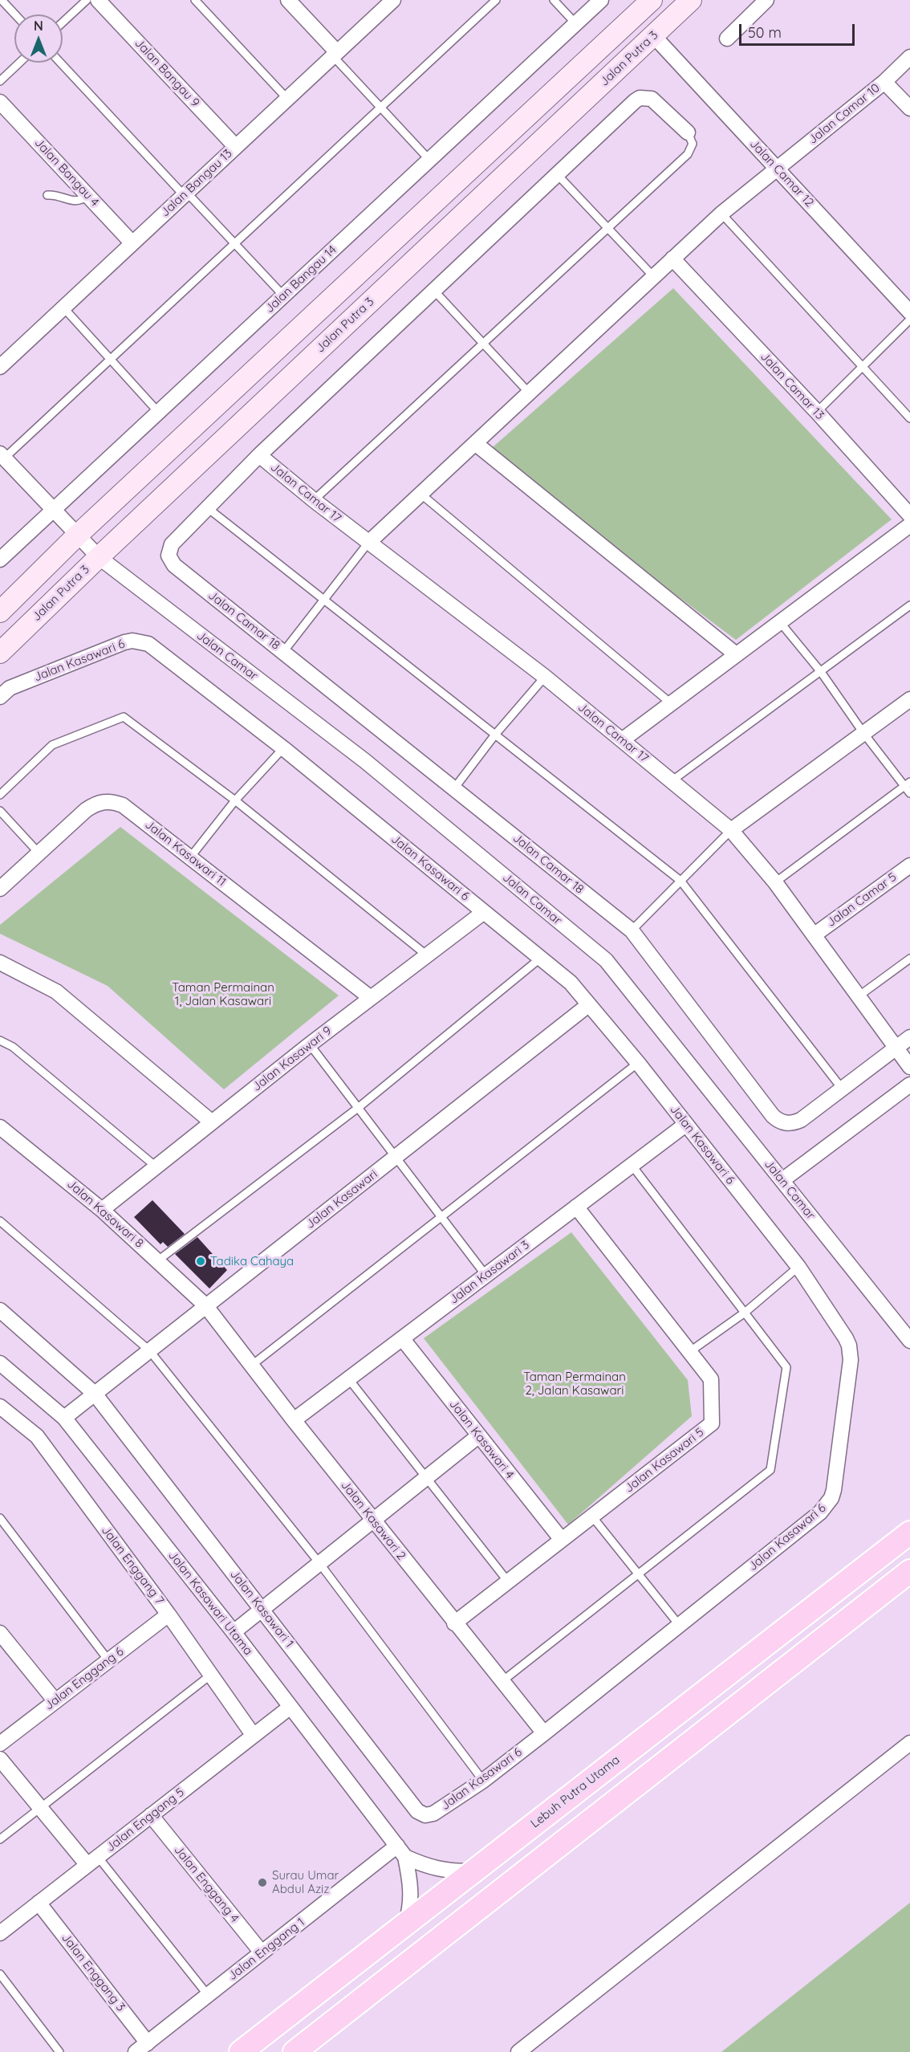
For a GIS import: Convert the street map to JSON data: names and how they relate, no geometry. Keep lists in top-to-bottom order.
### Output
{
  "streets": {
    "main road": ["Lebuh Putra Utama"],
    "street": [
      "Jalan Putra 3",
      "Jalan Bangau 9",
      "Jalan Camar 10",
      "Jalan Bangau 4",
      "Jalan Camar 12",
      "Jalan Bangau 13",
      "Jalan Bangau 14",
      "Jalan Camar 13",
      "Jalan Camar 17",
      "Jalan Camar 18",
      "Jalan Camar",
      "Jalan Kasawari 6",
      "Jalan Kasawari 11",
      "Jalan Camar 5",
      "Jalan Kasawari 9",
      "Jalan Kasawari",
      "Jalan Kasawari 8",
      "Jalan Kasawari 3",
      "Jalan Kasawari 4",
      "Jalan Kasawari 5",
      "Jalan Kasawari 2",
      "Jalan Enggang 7",
      "Jalan Kasawari Utama",
      "Jalan Kasawari 1",
      "Jalan Enggang 6",
      "Jalan Enggang 5",
      "Jalan Enggang 4",
      "Jalan Enggang 1",
      "Jalan Enggang 3"
    ]
  },
  "crossings": [
    ["Jalan Putra 3", "Jalan Camar 12"],
    ["Jalan Putra 3", "Jalan Camar"],
    ["Jalan Bangau 9", "Jalan Bangau 13"],
    ["Jalan Camar 10", "Jalan Camar 12"],
    ["Jalan Camar 10", "Jalan Camar 13"],
    ["Jalan Camar 10", "Jalan Camar 17"],
    ["Jalan Bangau 4", "Jalan Bangau 13"],
    ["Jalan Camar 17", "Jalan Camar 18"],
    ["Jalan Camar 17", "Jalan Camar 5"],
    ["Jalan Kasawari 6", "Jalan Kasawari 9"],
    ["Jalan Kasawari 6", "Jalan Kasawari"],
    ["Jalan Kasawari 6", "Jalan Kasawari 3"],
    ["Jalan Kasawari 6", "Jalan Kasawari 2"],
    ["Jalan Kasawari 6", "Jalan Kasawari 1"],
    ["Jalan Kasawari 11", "Jalan Kasawari 9"],
    ["Jalan Kasawari 9", "Jalan Kasawari 8"],
    ["Jalan Kasawari", "Jalan Kasawari 8"],
    ["Jalan Kasawari", "Jalan Kasawari 2"],
    ["Jalan Kasawari", "Jalan Kasawari Utama"],
    ["Jalan Kasawari", "Jalan Kasawari 1"],
    ["Jalan Kasawari 8", "Jalan Kasawari 2"],
    ["Jalan Kasawari 3", "Jalan Kasawari 4"],
    ["Jalan Kasawari 3", "Jalan Kasawari 5"],
    ["Jalan Kasawari 3", "Jalan Kasawari 2"],
    ["Jalan Kasawari 4", "Jalan Kasawari 5"],
    ["Jalan Kasawari 5", "Jalan Kasawari 2"],
    ["Jalan Enggang 7", "Jalan Enggang 6"],
    ["Jalan Enggang 7", "Jalan Enggang 5"],
    ["Jalan Kasawari Utama", "Jalan Enggang 5"],
    ["Jalan Kasawari Utama", "Jalan Enggang 1"],
    ["Jalan Enggang 5", "Jalan Enggang 4"],
    ["Jalan Enggang 5", "Jalan Enggang 3"],
    ["Jalan Enggang 4", "Jalan Enggang 1"],
    ["Jalan Enggang 1", "Jalan Enggang 3"]
  ],
  "parks": ["Taman Permainan 1, Jalan Kasawari", "Taman Permainan 2, Jalan Kasawari"],
  "places": ["Tadika Cahaya", "Surau Umar Abdul Aziz"],
  "scale_bar": "50 m",
  "north": "top"
}
